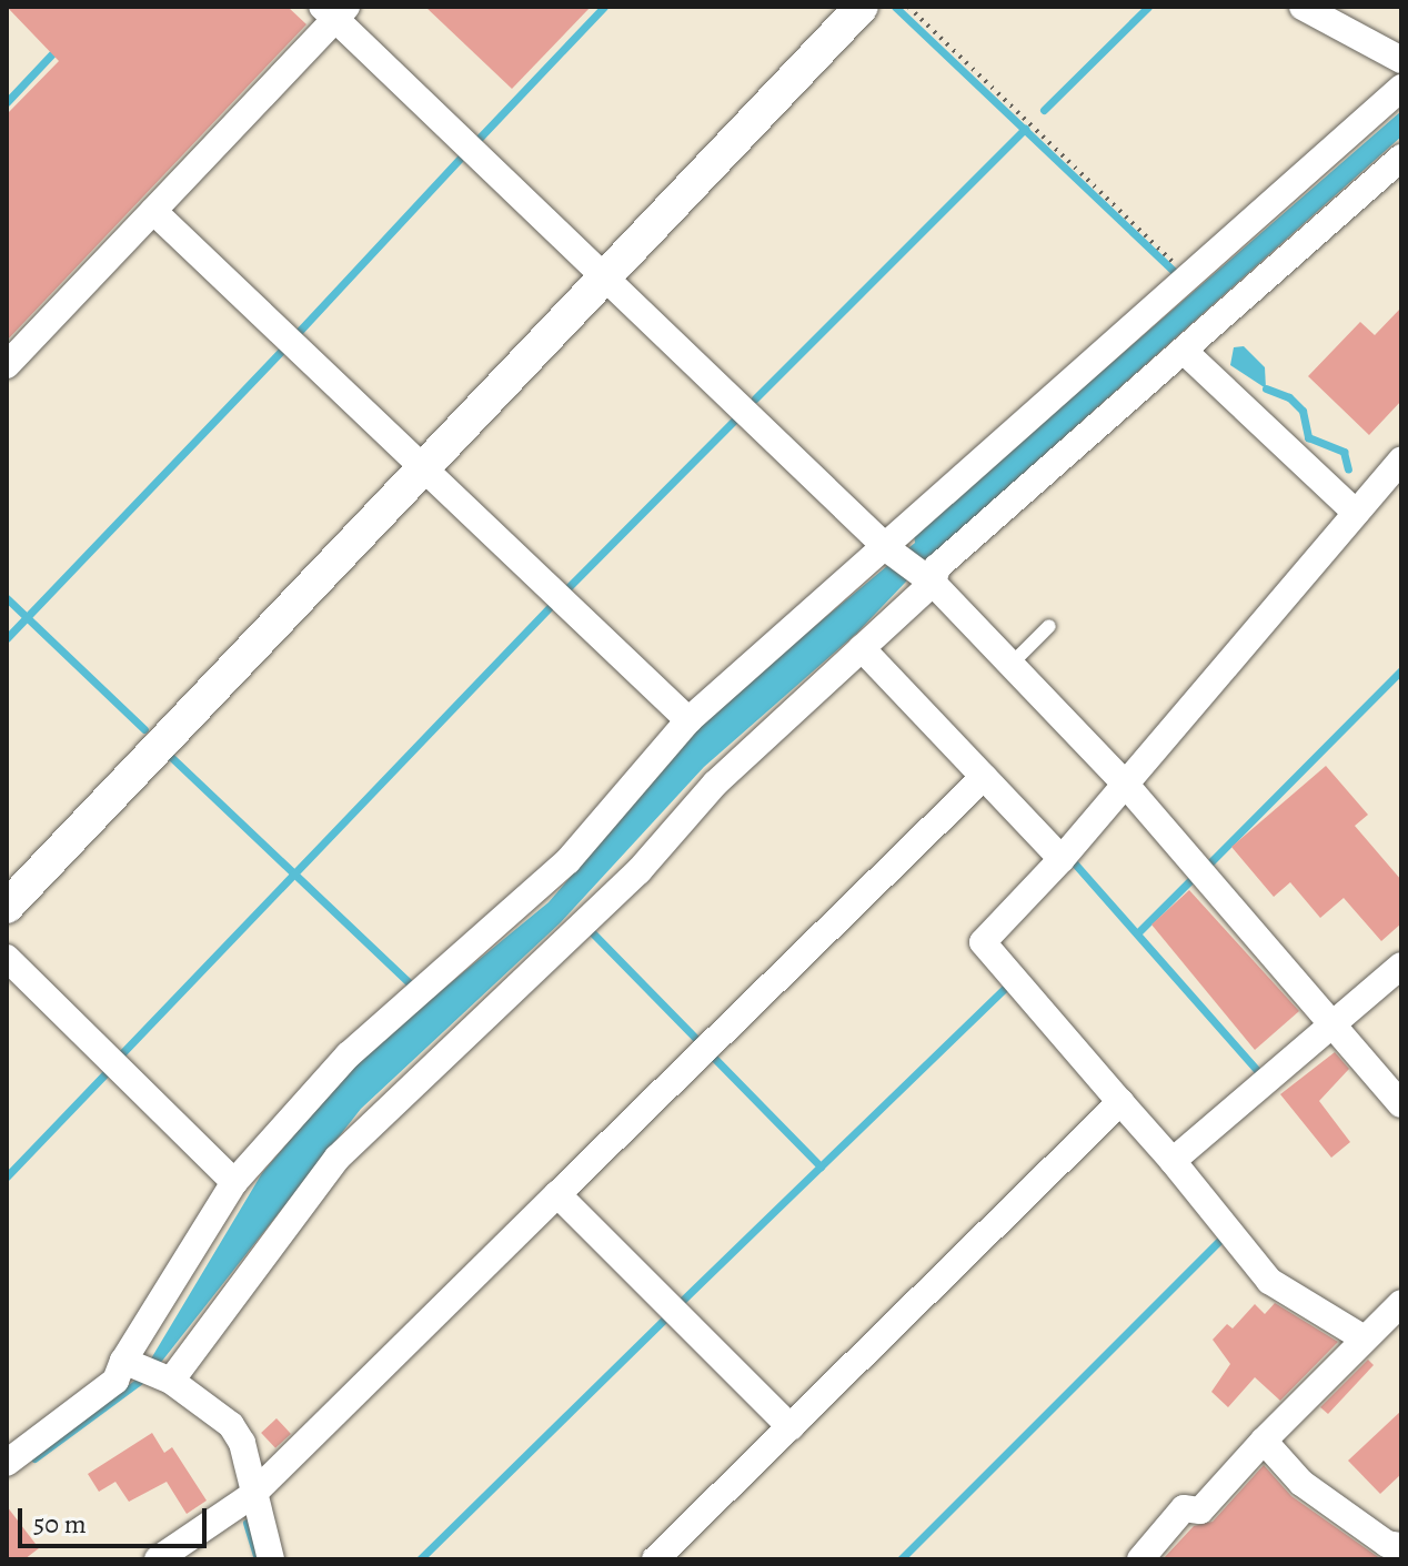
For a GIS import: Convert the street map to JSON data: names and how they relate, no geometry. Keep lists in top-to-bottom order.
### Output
{
  "scale_bar": "50 m"
}
